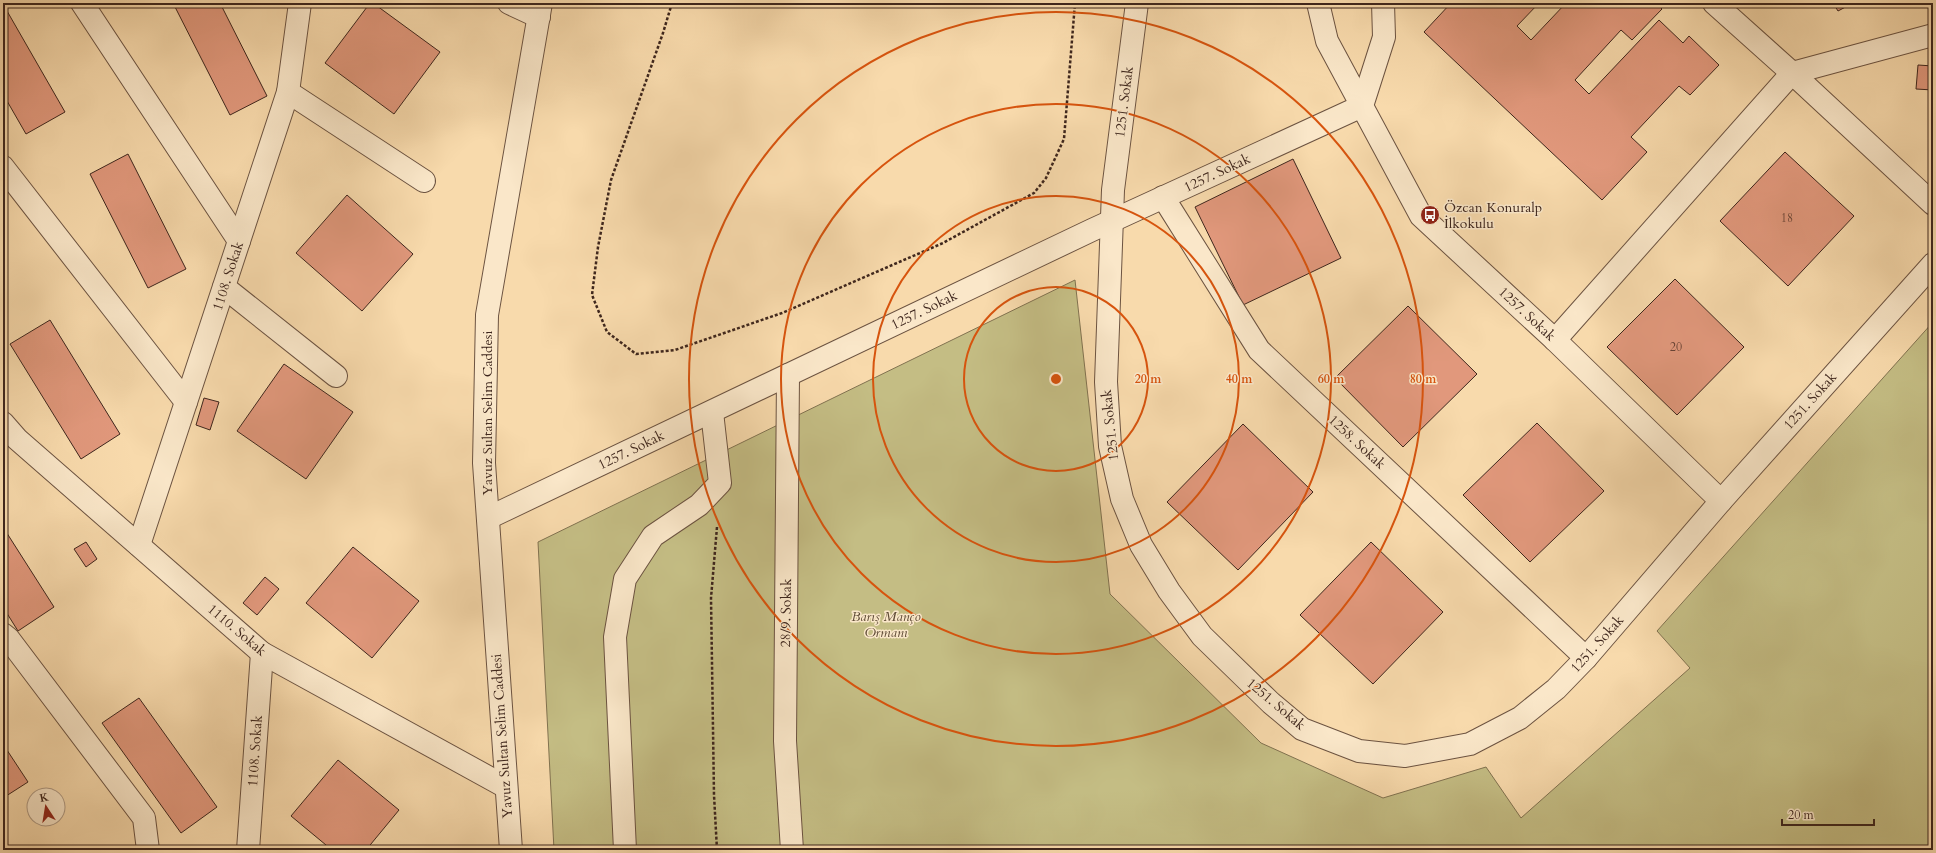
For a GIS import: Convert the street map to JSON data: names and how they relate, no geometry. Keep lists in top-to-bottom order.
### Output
{
  "streets": {
    "street": [
      "1251. Sokak",
      "1257. Sokak",
      "1108. Sokak",
      "Yavuz Sultan Selim Caddesi",
      "1258. Sokak",
      "28/9. Sokak",
      "1110. Sokak"
    ]
  },
  "crossings": [
    ["1251. Sokak", "1257. Sokak"],
    ["1251. Sokak", "1258. Sokak"],
    ["1257. Sokak", "Yavuz Sultan Selim Caddesi"],
    ["1257. Sokak", "1258. Sokak"],
    ["1257. Sokak", "28/9. Sokak"],
    ["1108. Sokak", "1110. Sokak"],
    ["Yavuz Sultan Selim Caddesi", "1110. Sokak"]
  ],
  "parks": ["Barış Manço Ormanı"],
  "places": {
    "bus stop": ["Özcan Konuralp İlkokulu"]
  },
  "house_numbers": ["18", "20"],
  "scale_bar": "20 m",
  "north": "top",
  "rings": [
    "20 m",
    "40 m",
    "60 m",
    "80 m"
  ]
}
